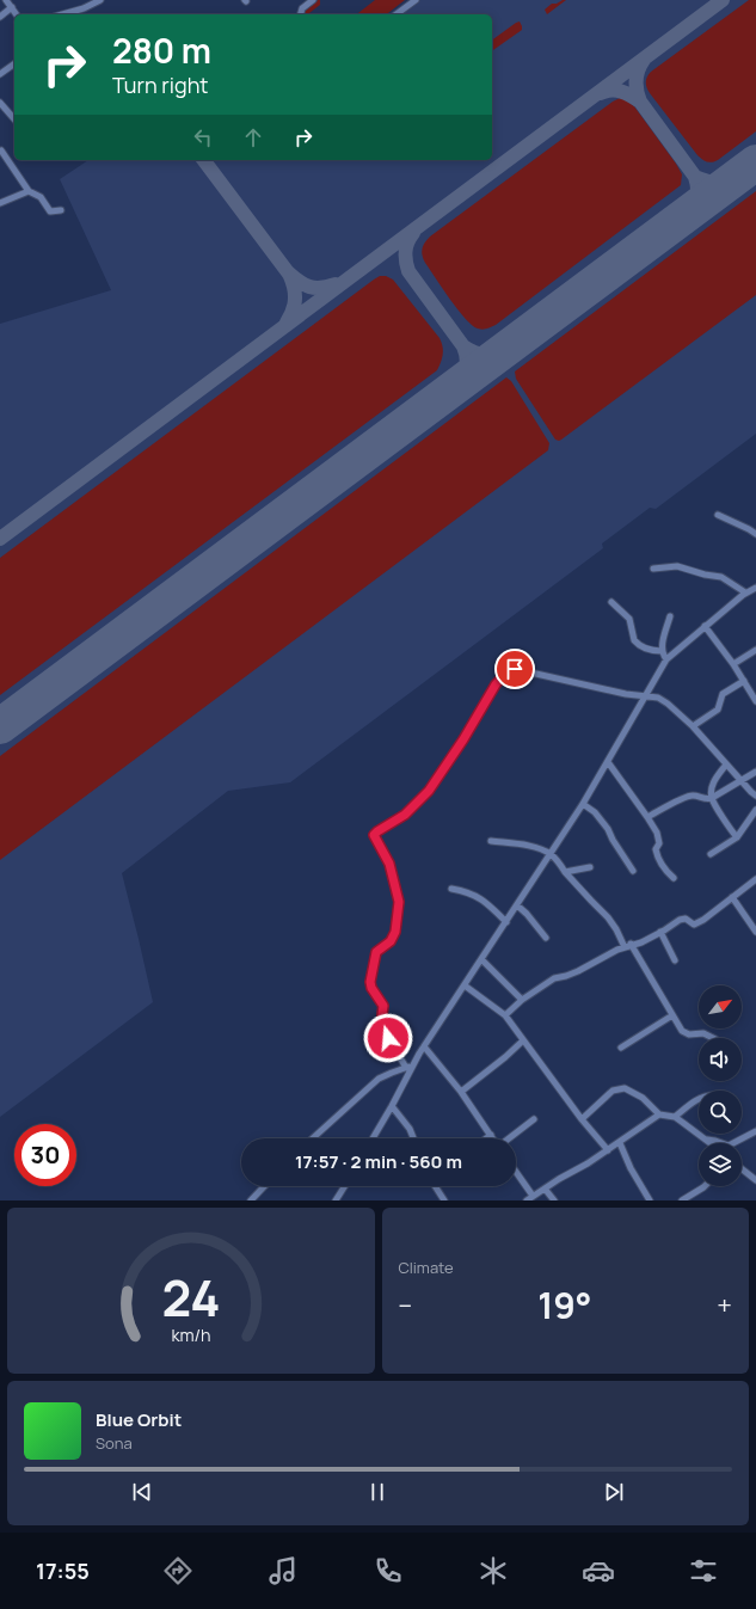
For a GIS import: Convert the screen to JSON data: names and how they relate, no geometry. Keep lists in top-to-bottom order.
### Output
{
  "north": "top right",
  "page": {
    "turn": ["280 m", "Turn right"],
    "limit": "30",
    "trip": "17:57 · 2 min · 560 m",
    "tile": "Climate",
    "heat": ["−", "19°", "+"],
    "song": ["Blue Orbit", "Sona"],
    "tabs": "17:55",
    "gauge": ["24", "km/h"]
  }
}
